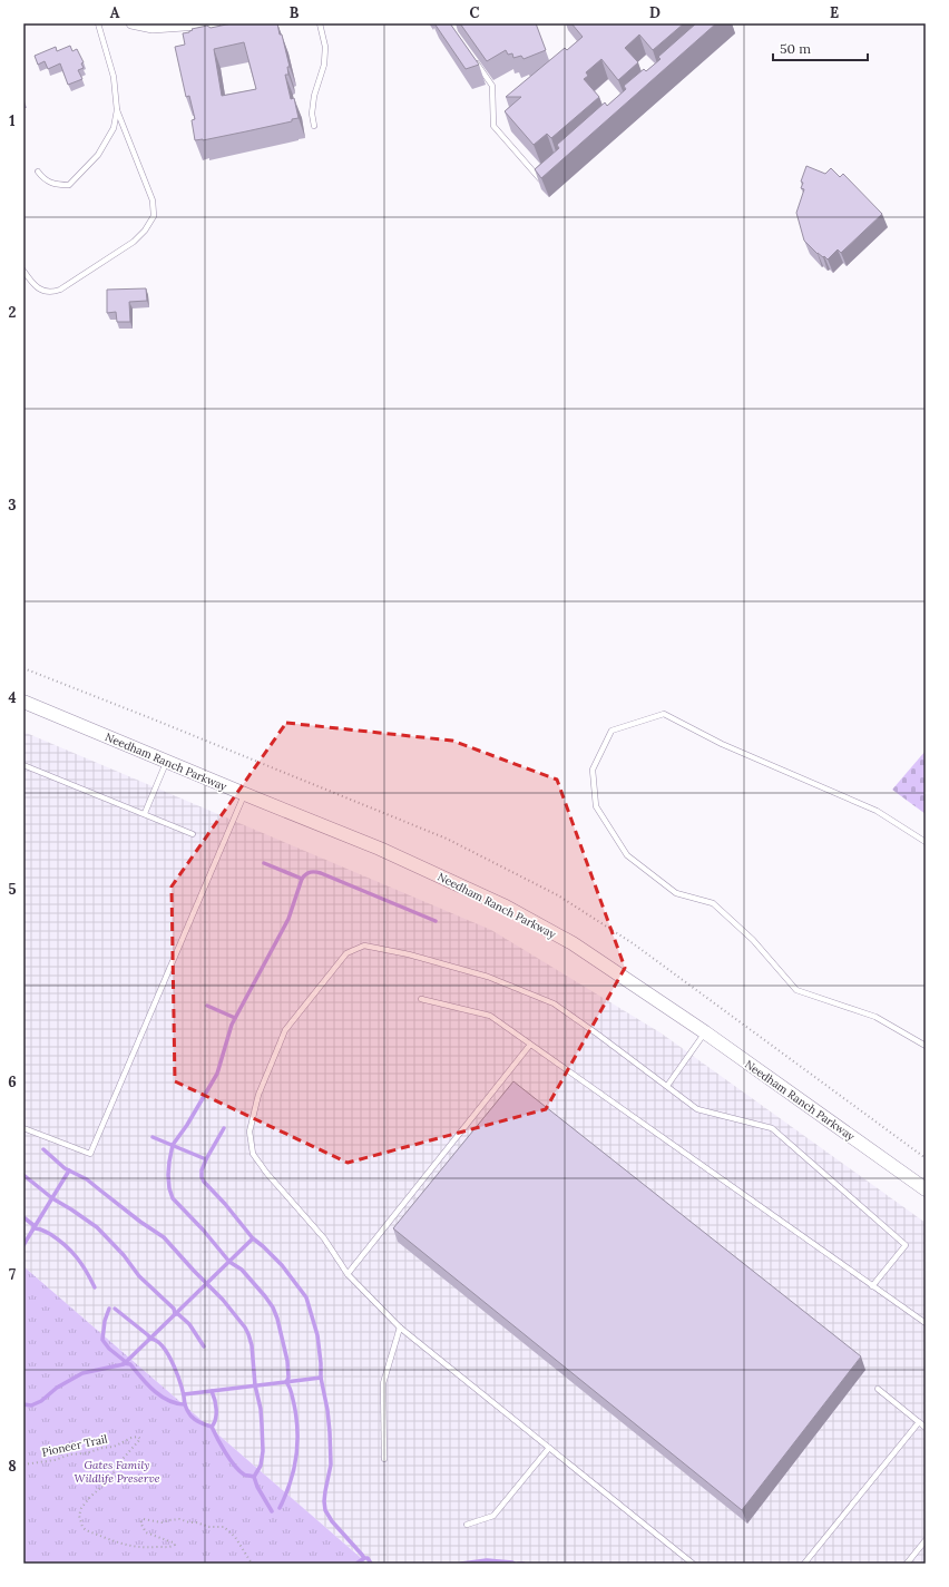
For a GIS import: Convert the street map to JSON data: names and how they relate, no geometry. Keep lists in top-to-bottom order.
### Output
{
  "streets": {
    "street": ["Needham Ranch Parkway"],
    "path": ["Pioneer Trail"]
  },
  "parks": ["Gates Family Wildlife Preserve"],
  "scale_bar": "50 m",
  "grid": {
    "columns": [
      "A",
      "B",
      "C",
      "D",
      "E"
    ],
    "rows": [
      "1",
      "2",
      "3",
      "4",
      "5",
      "6",
      "7",
      "8"
    ]
  }
}
